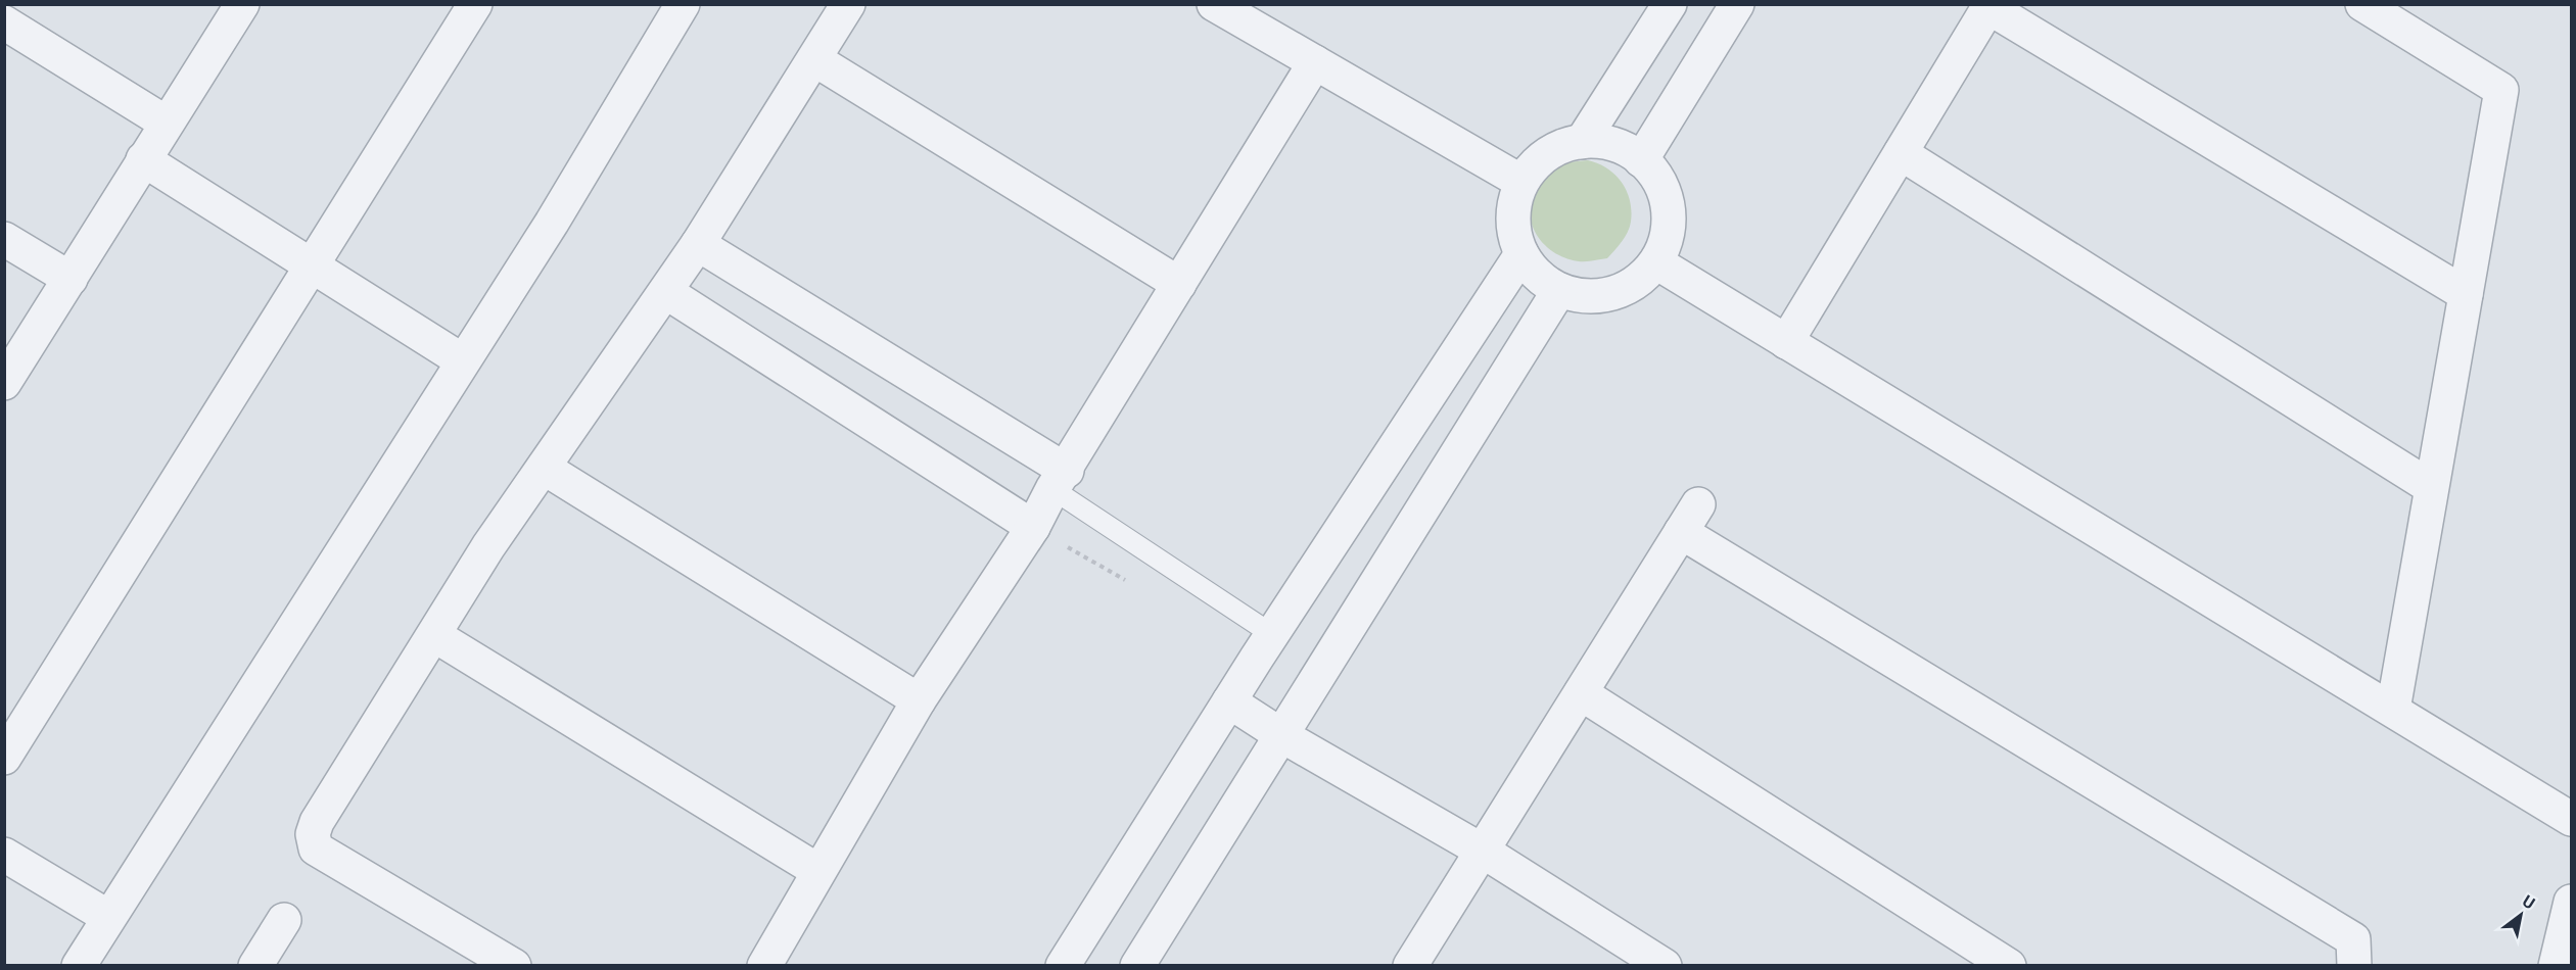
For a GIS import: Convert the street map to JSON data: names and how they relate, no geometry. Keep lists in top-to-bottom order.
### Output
{
  "north": "top right"
}
